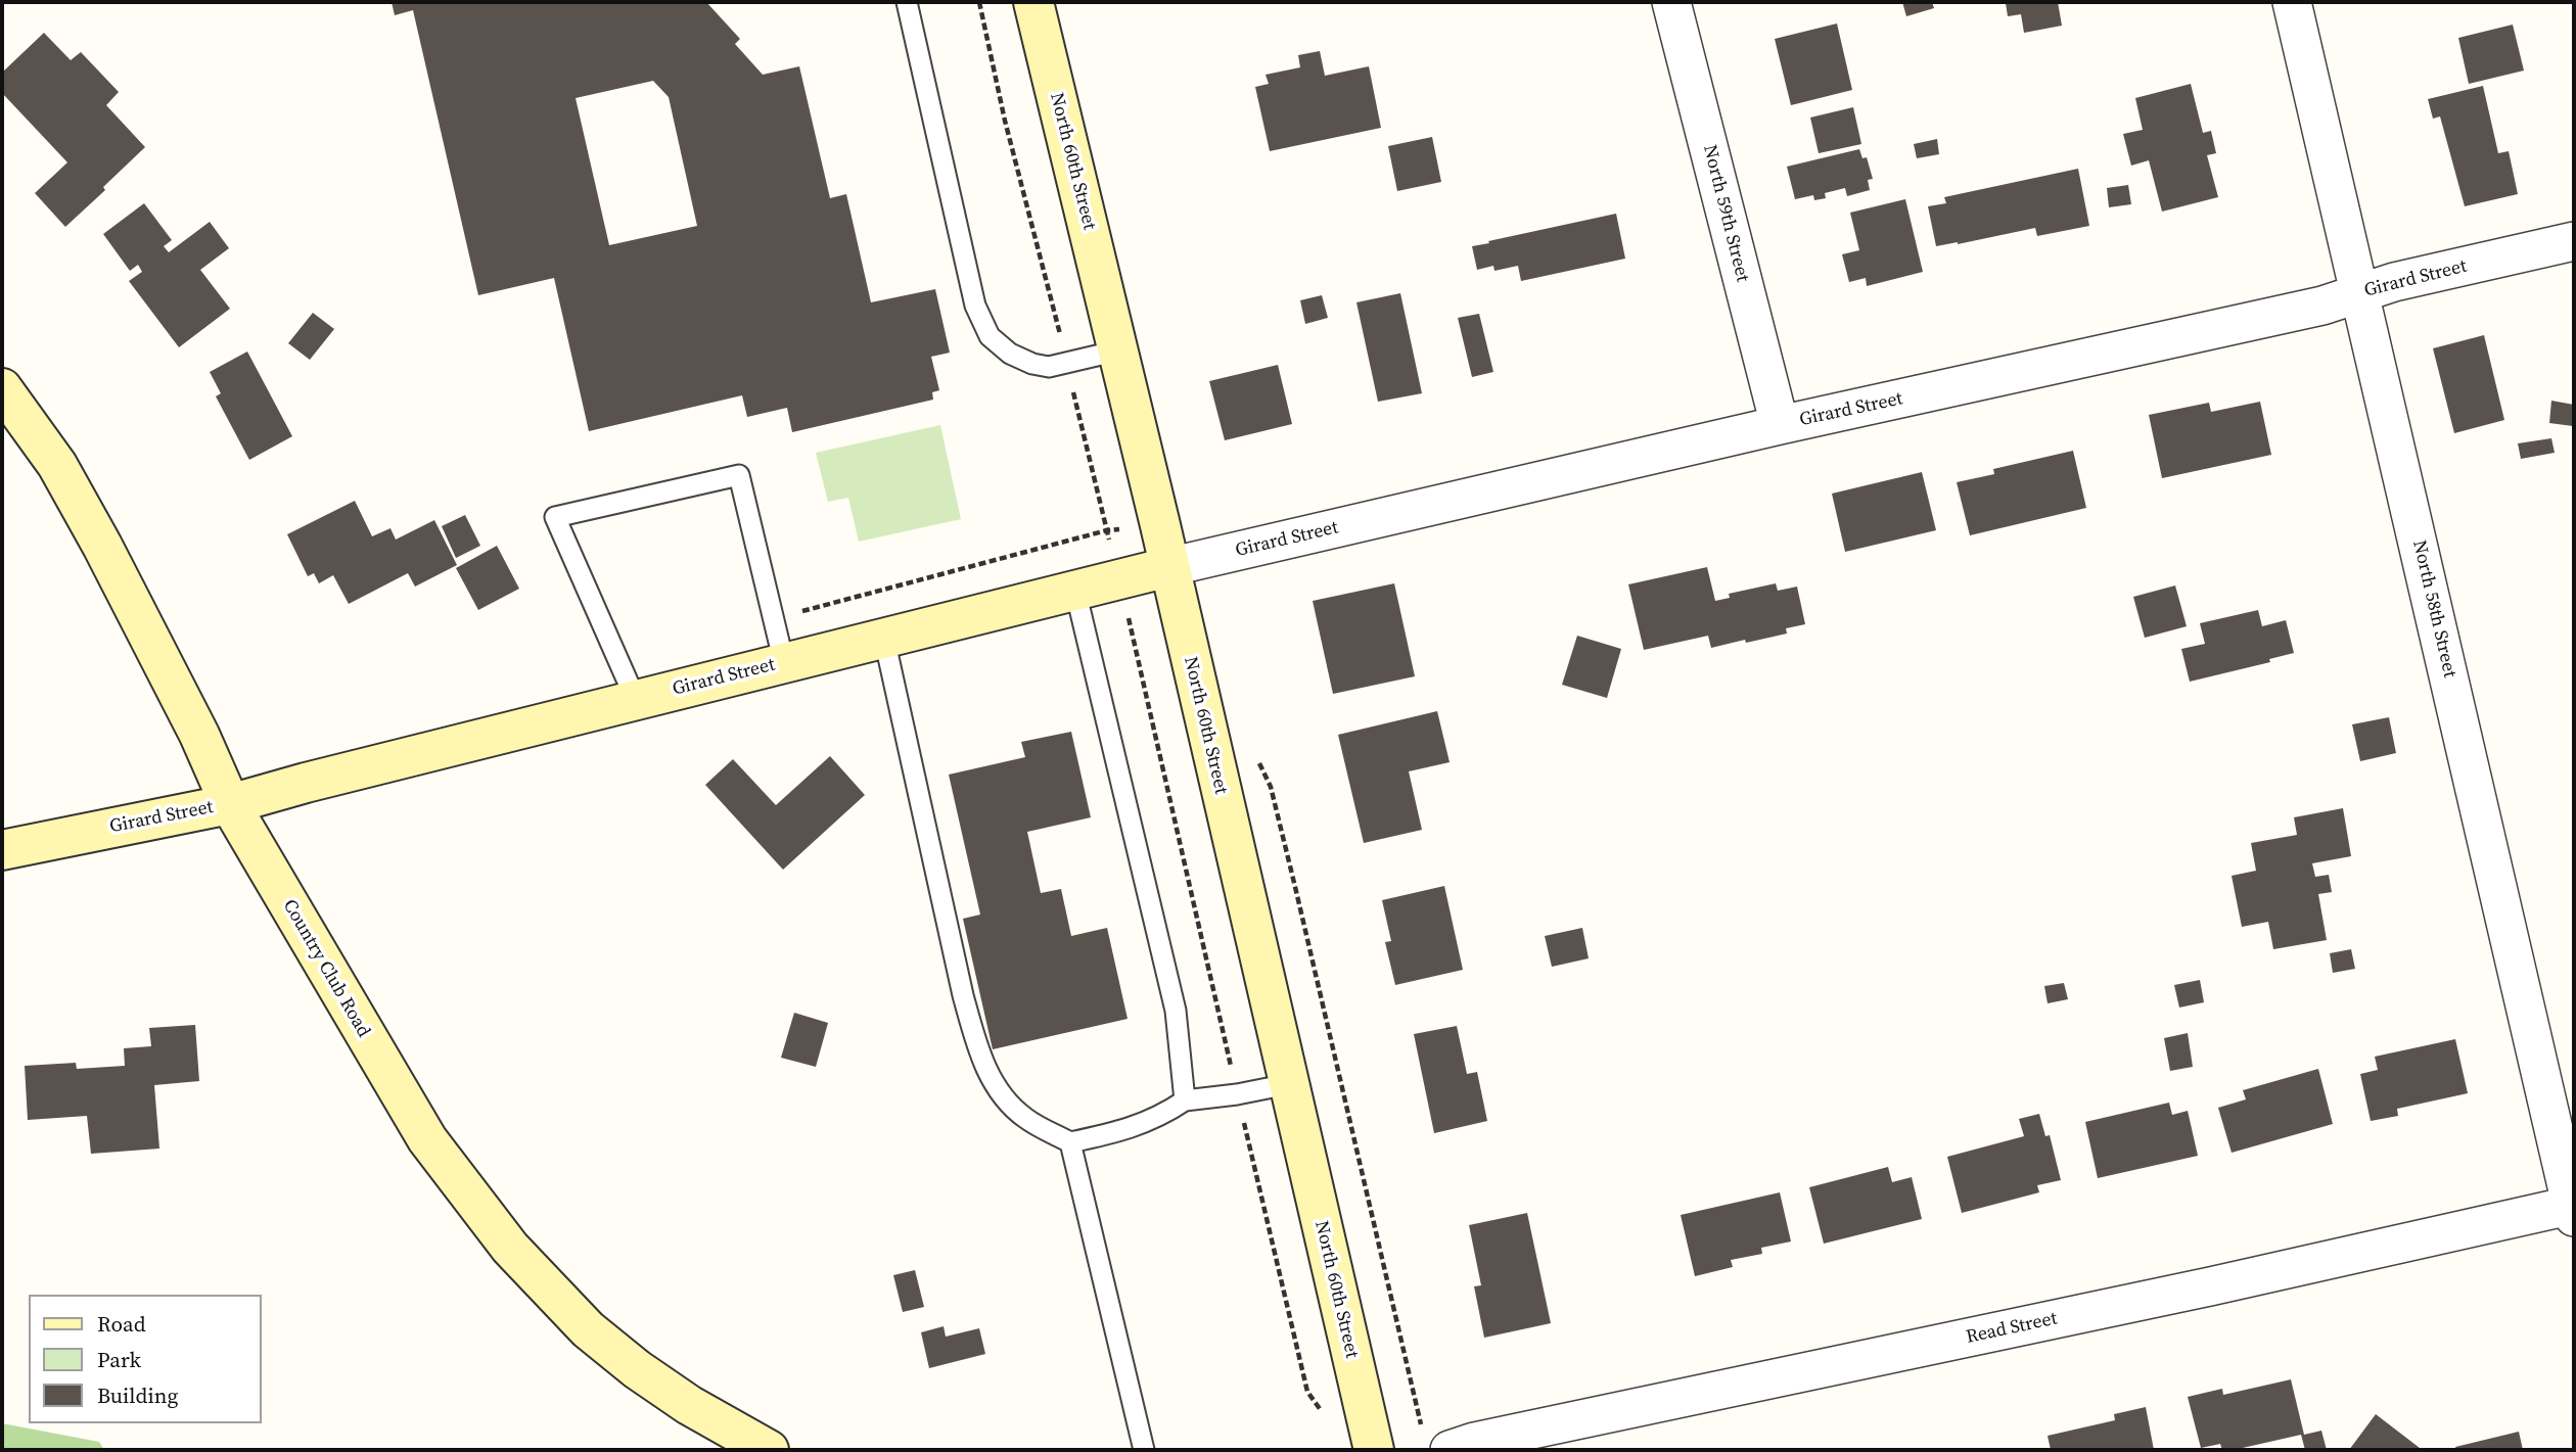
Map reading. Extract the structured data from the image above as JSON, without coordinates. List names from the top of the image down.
{
  "streets": {
    "street": [
      "North 60th Street",
      "North 59th Street",
      "Girard Street",
      "North 58th Street",
      "Country Club Road",
      "Read Street"
    ]
  },
  "crossings": [
    ["North 60th Street", "Girard Street"],
    ["North 59th Street", "Girard Street"],
    ["Girard Street", "North 58th Street"],
    ["Girard Street", "Country Club Road"],
    ["North 58th Street", "Read Street"]
  ],
  "legend": ["Road", "Park", "Building"]
}
